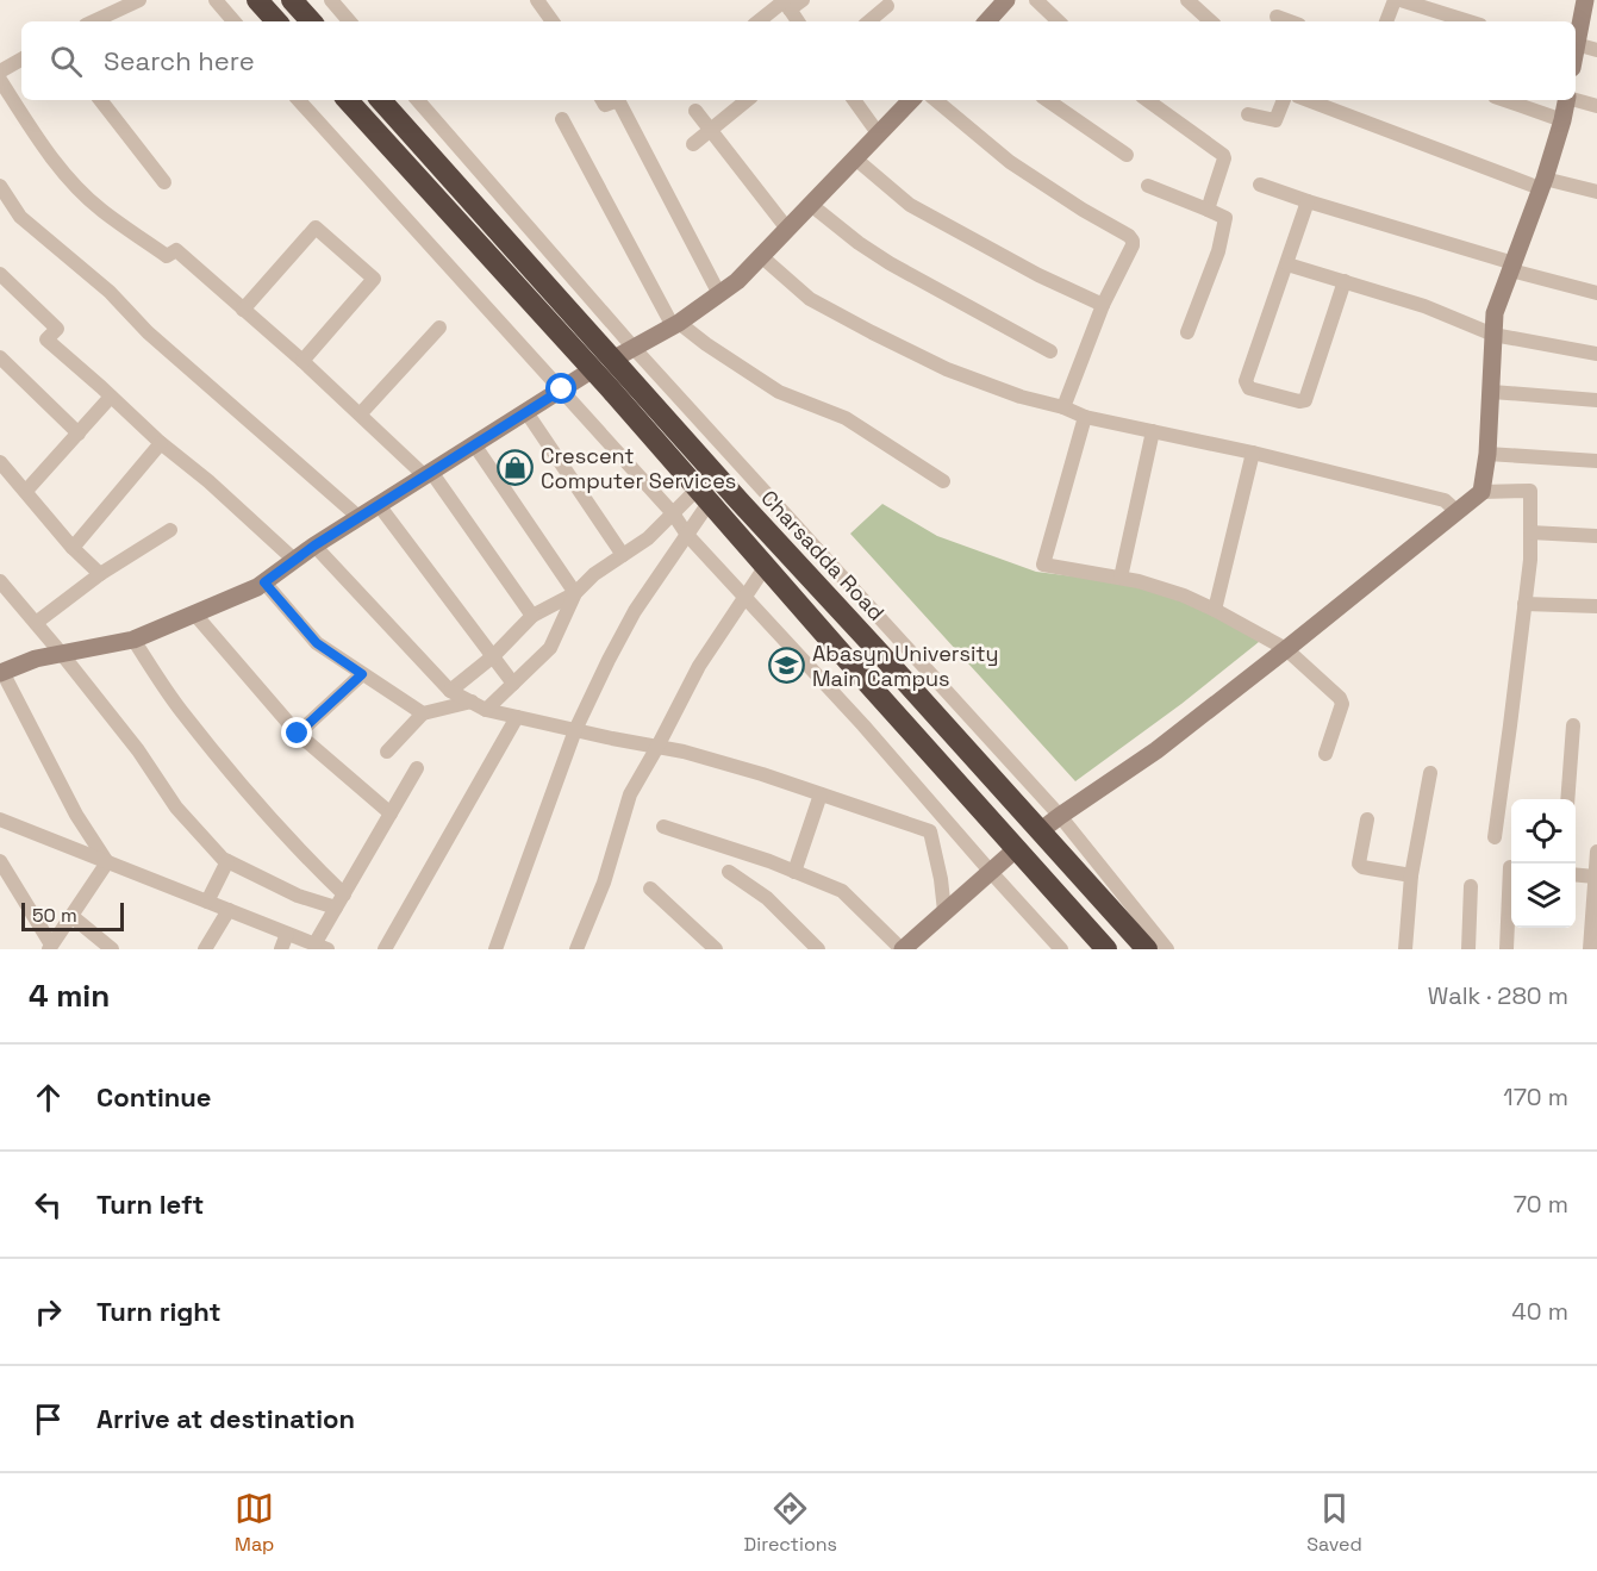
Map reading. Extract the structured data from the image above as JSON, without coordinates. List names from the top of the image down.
{
  "streets": {
    "highway": ["Charsadda Road"]
  },
  "places": {
    "shop": ["Crescent Computer Services"],
    "school or university": ["Abasyn University Main Campus"]
  },
  "scale_bar": "50 m",
  "page": {
    "search": "Search here",
    "scale": "50 m",
    "heading": ["4 min", "Walk · 280 m"],
    "list": [
      ["Continue", "170 m"],
      ["Turn left", "70 m"],
      ["Turn right", "40 m"],
      "Arrive at destination"
    ],
    "nav": ["Map", "Directions", "Saved"]
  }
}
